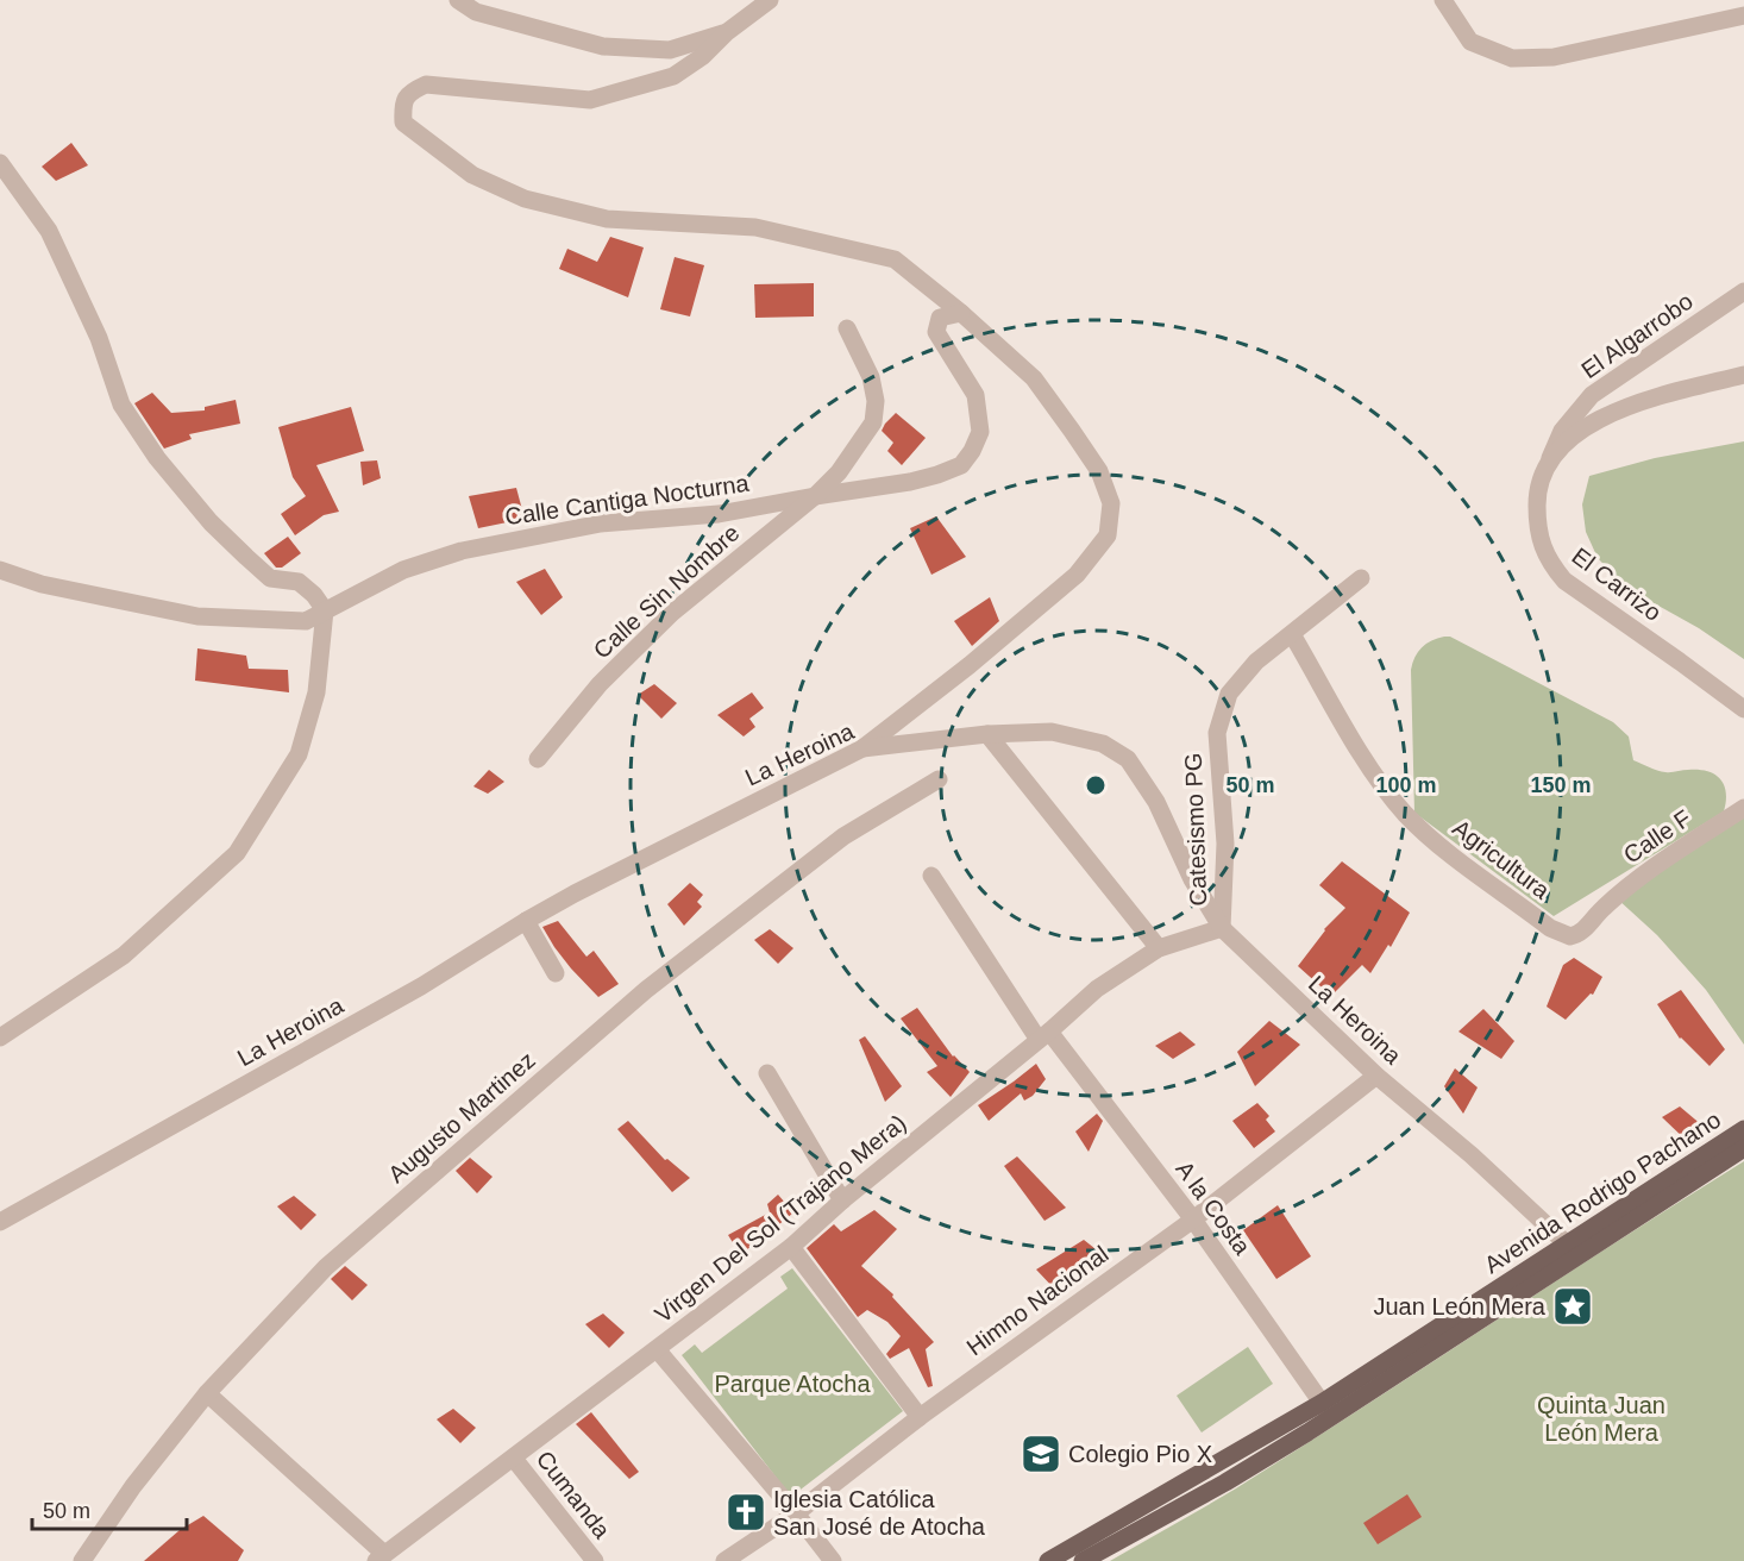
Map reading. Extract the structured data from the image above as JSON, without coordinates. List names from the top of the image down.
{
  "streets": {
    "main road": ["Avenida Rodrigo Pachano"],
    "street": [
      "El Algarrobo",
      "Calle Cantiga Nocturna",
      "El Carrizo",
      "Calle Sin Nombre",
      "La Heroina",
      "Catesismo PG",
      "Calle F",
      "Agricultura",
      "Augusto Martinez",
      "A la Costa",
      "Virgen Del Sol (Trajano Mera)",
      "Himno Nacional",
      "Cumanda"
    ]
  },
  "crossings": [
    ["El Algarrobo", "El Carrizo"],
    ["Calle Cantiga Nocturna", "Calle Sin Nombre"],
    ["La Heroina", "Catesismo PG"],
    ["La Heroina", "Avenida Rodrigo Pachano"],
    ["La Heroina", "Virgen Del Sol (Trajano Mera)"],
    ["La Heroina", "Himno Nacional"],
    ["Catesismo PG", "Agricultura"],
    ["Catesismo PG", "Virgen Del Sol (Trajano Mera)"],
    ["Calle F", "Agricultura"],
    ["Avenida Rodrigo Pachano", "A la Costa"],
    ["A la Costa", "Virgen Del Sol (Trajano Mera)"],
    ["A la Costa", "Himno Nacional"],
    ["Virgen Del Sol (Trajano Mera)", "Cumanda"]
  ],
  "parks": ["Parque Atocha", "Quinta Juan León Mera"],
  "places": {
    "place": ["Juan León Mera"],
    "school or university": ["Colegio Pio X"],
    "church": ["Iglesia Católica San José de Atocha"]
  },
  "scale_bar": "50 m",
  "rings": ["50 m", "100 m", "150 m"]
}
